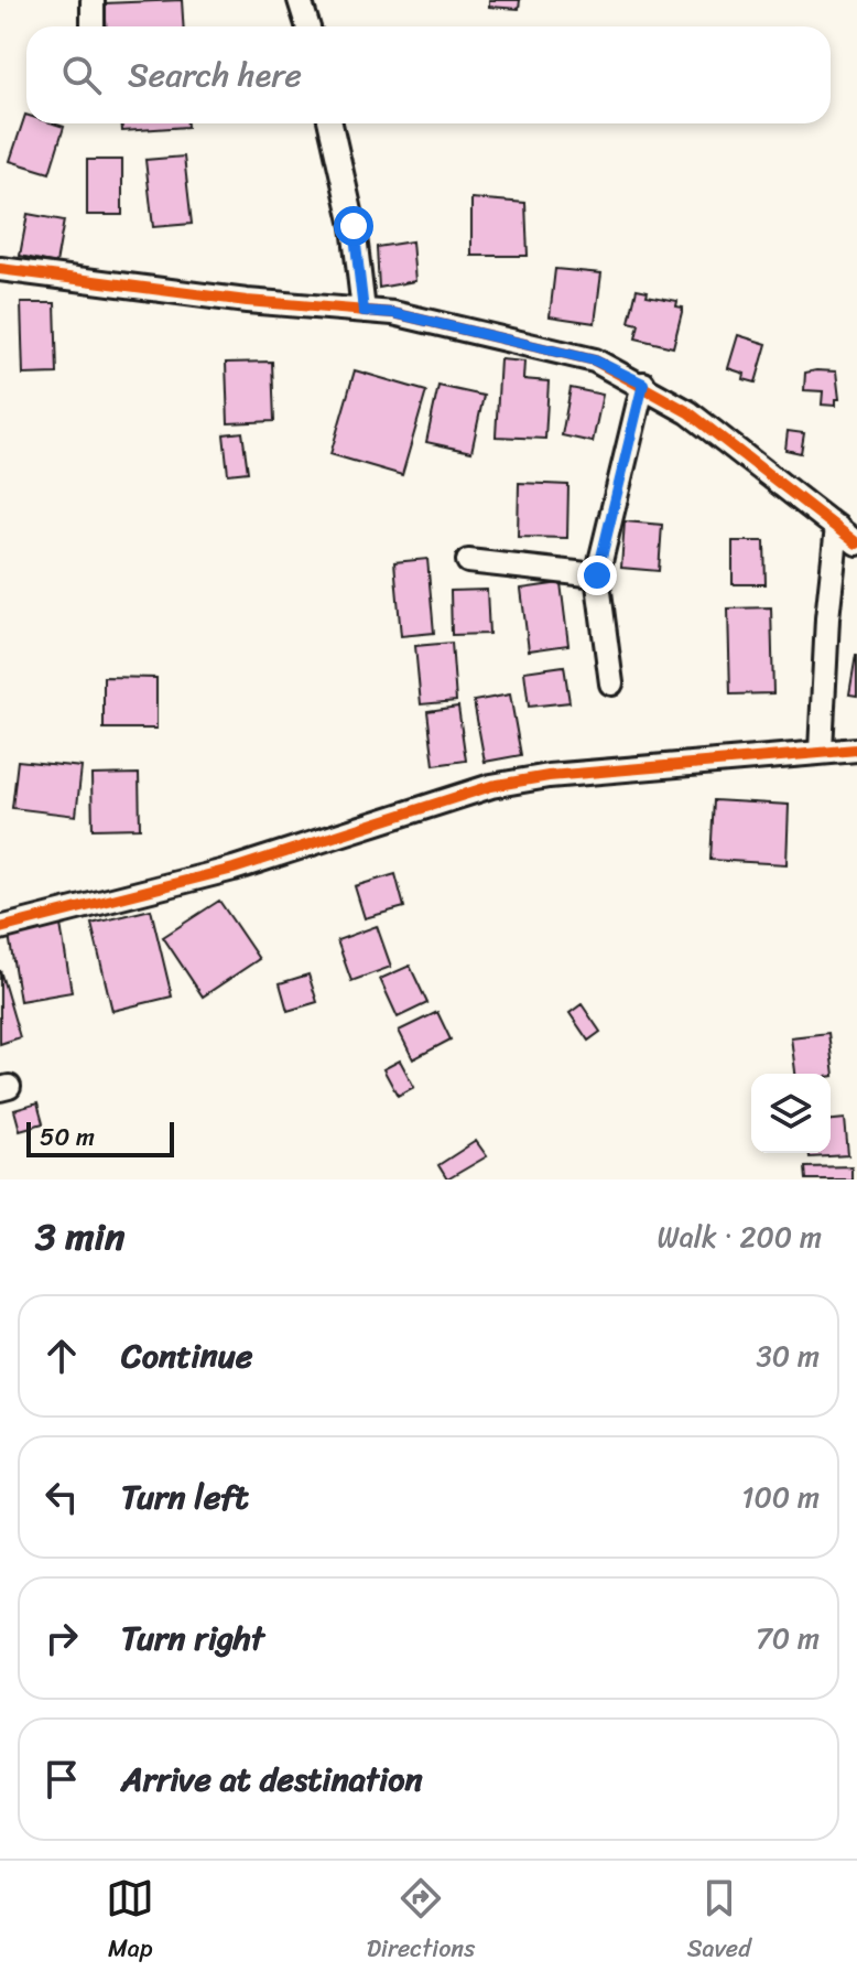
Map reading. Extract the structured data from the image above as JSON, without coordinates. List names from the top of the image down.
{
  "scale_bar": "50 m",
  "page": {
    "search": "Search here",
    "scale": "50 m",
    "heading": ["3 min", "Walk · 200 m"],
    "list": [
      ["Continue", "30 m"],
      ["Turn left", "100 m"],
      ["Turn right", "70 m"],
      "Arrive at destination"
    ],
    "nav": ["Map", "Directions", "Saved"]
  }
}
